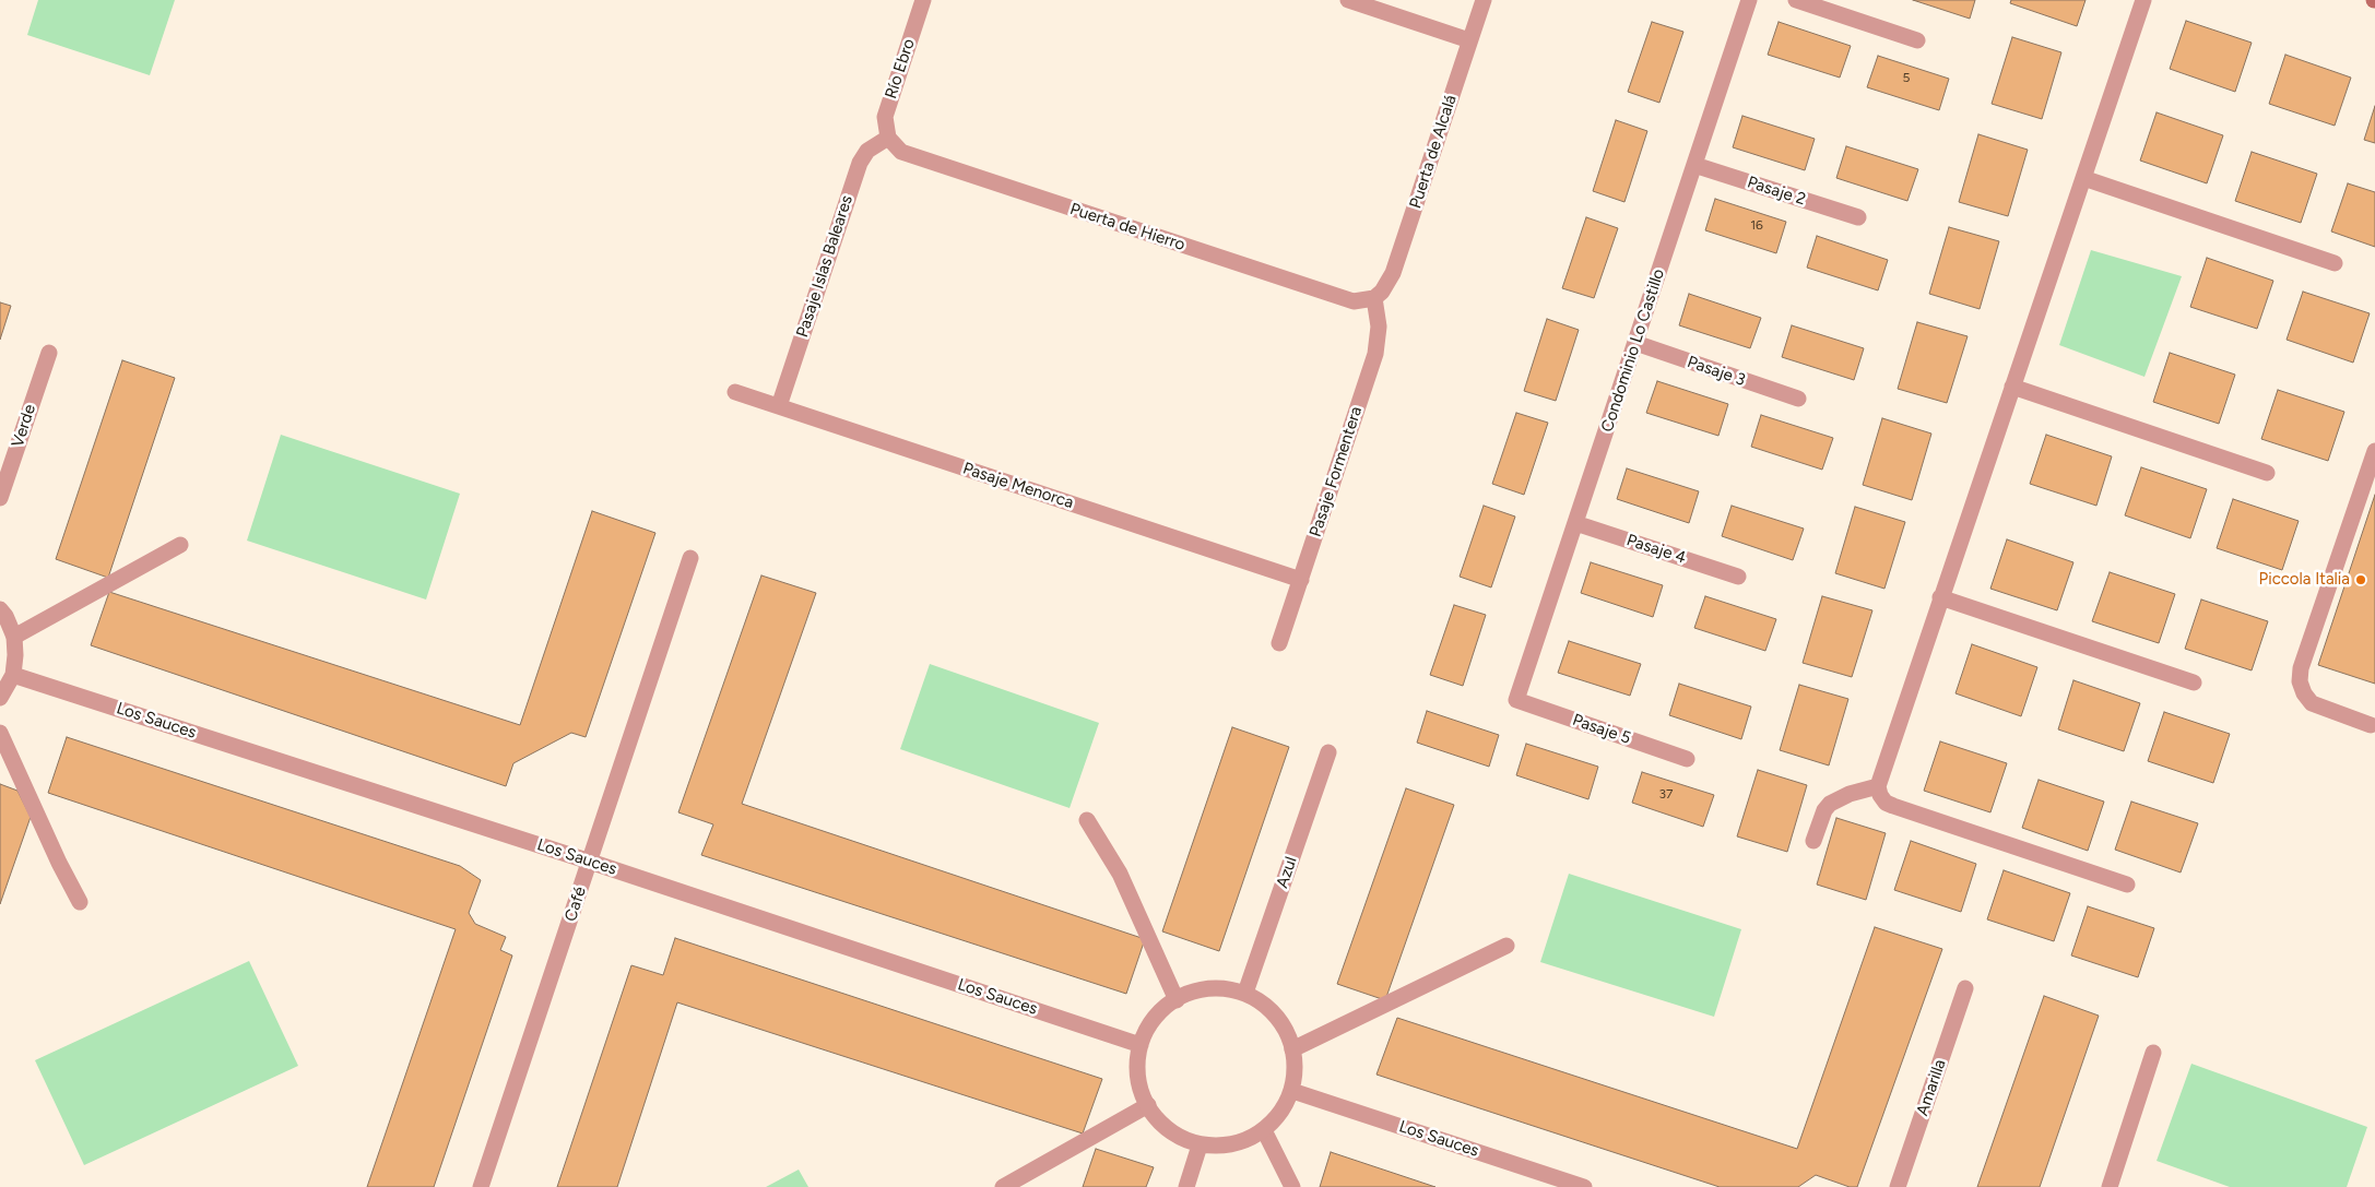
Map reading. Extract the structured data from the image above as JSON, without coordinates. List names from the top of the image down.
{
  "streets": {
    "street": [
      "Río Ebro",
      "Puerta de Alcalá",
      "Pasaje 2",
      "Puerta de Hierro",
      "Pasaje Islas Baleares",
      "Condominio Lo Castillo",
      "Pasaje 3",
      "Verde",
      "Pasaje Formentera",
      "Pasaje Menorca",
      "Pasaje 4",
      "Los Sauces",
      "Pasaje 5",
      "Azul",
      "Café",
      "Amarilla"
    ]
  },
  "crossings": [
    ["Río Ebro", "Puerta de Hierro"],
    ["Río Ebro", "Pasaje Islas Baleares"],
    ["Puerta de Alcalá", "Puerta de Hierro"],
    ["Puerta de Alcalá", "Pasaje Formentera"],
    ["Pasaje 2", "Condominio Lo Castillo"],
    ["Puerta de Hierro", "Pasaje Islas Baleares"],
    ["Puerta de Hierro", "Pasaje Formentera"],
    ["Pasaje Islas Baleares", "Pasaje Menorca"],
    ["Condominio Lo Castillo", "Pasaje 3"],
    ["Condominio Lo Castillo", "Pasaje 4"],
    ["Condominio Lo Castillo", "Pasaje 5"],
    ["Pasaje Formentera", "Pasaje Menorca"],
    ["Los Sauces", "Azul"],
    ["Los Sauces", "Café"]
  ],
  "places": ["Piccola Italia"],
  "house_numbers": ["5", "16", "37"]
}
